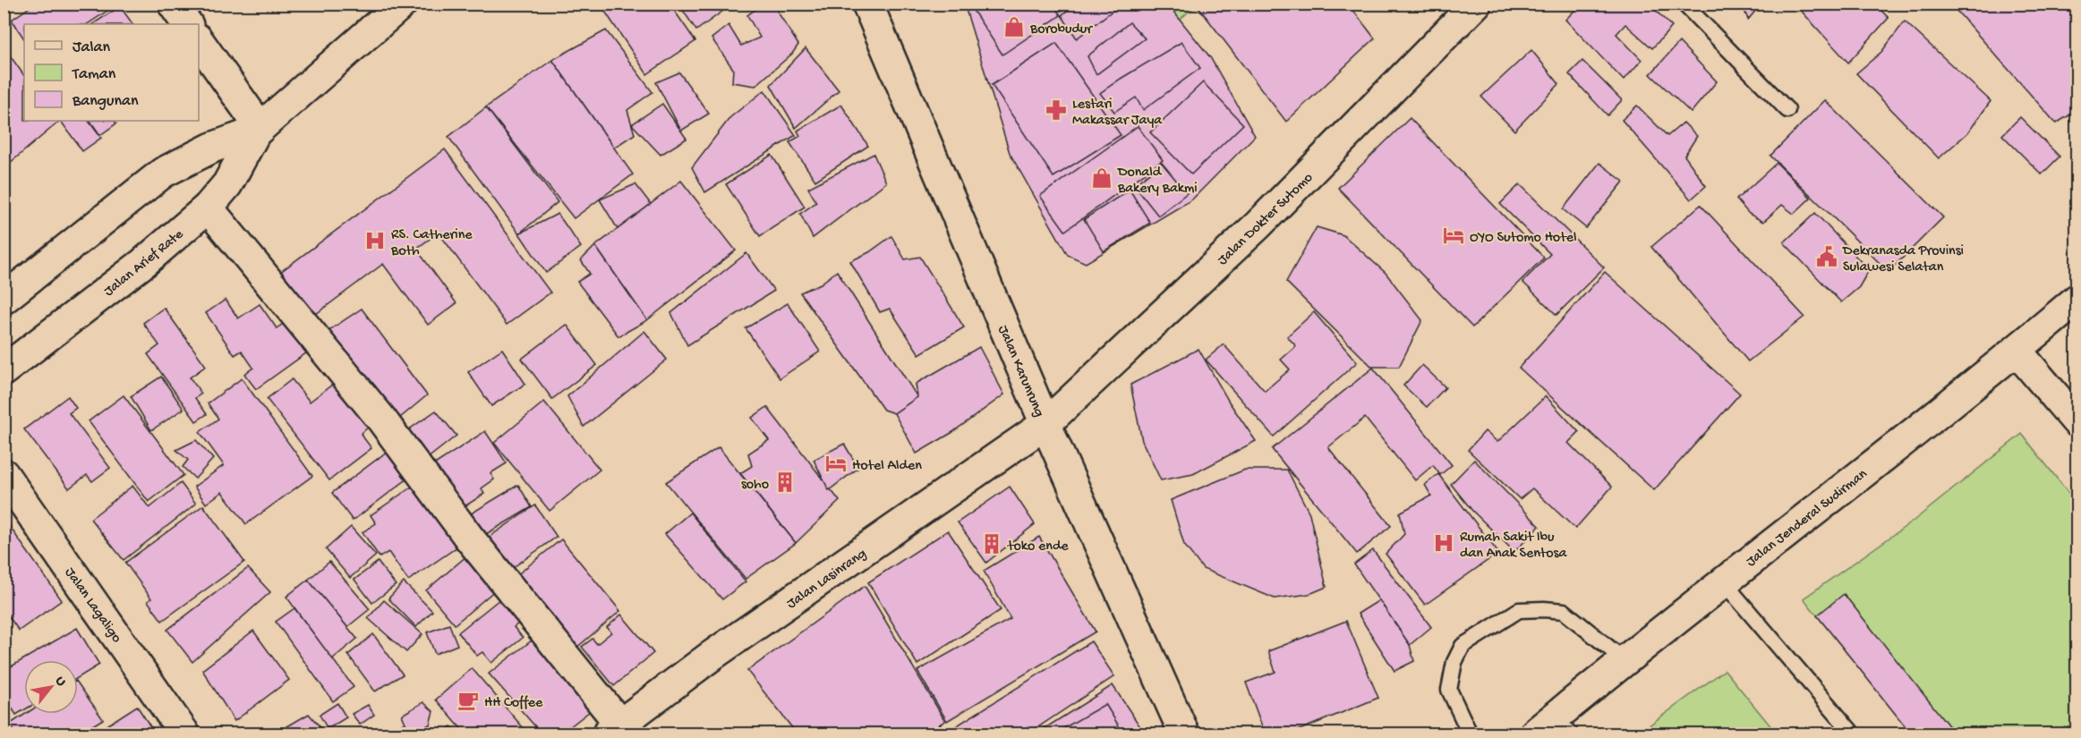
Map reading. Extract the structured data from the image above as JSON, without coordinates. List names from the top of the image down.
{
  "streets": {
    "street": [
      "Jalan Dokter Sutomo",
      "Jalan Arief Rate",
      "Jalan Karunrung",
      "Jalan Jenderal Sudirman",
      "Jalan Lasinrang",
      "Jalan Lagaligo"
    ]
  },
  "crossings": [
    ["Jalan Dokter Sutomo", "Jalan Karunrung"],
    ["Jalan Dokter Sutomo", "Jalan Lasinrang"],
    ["Jalan Karunrung", "Jalan Lasinrang"]
  ],
  "places": {
    "shop": ["Borobudur", "Donald Bakery Bakmi"],
    "pharmacy": ["Lestari Makassar Jaya"],
    "hotel": ["OYO Sutomo Hotel", "Hotel Alden"],
    "hospital": ["RS. Catherine Both", "Rumah Sakit Ibu dan Anak Sentosa"],
    "public building": ["Dekranasda Provinsi Sulawesi Selatan"],
    "building": ["soho", "toko ende"],
    "cafe": ["HH Coffee"]
  },
  "legend": ["Jalan", "Taman", "Bangunan"],
  "north": "top right"
}
